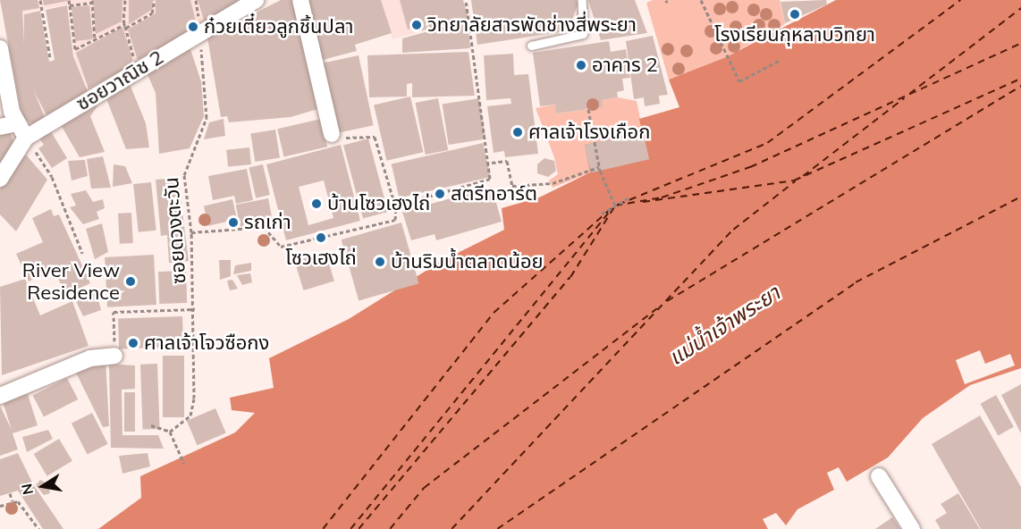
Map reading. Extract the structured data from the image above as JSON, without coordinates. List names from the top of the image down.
{
  "streets": {
    "street": ["ซอยวาณิช 2"],
    "path": ["ซอยดวงตะวัน"]
  },
  "crossings": [
    ["ซอยวาณิช 2", "ซอยดวงตะวัน"]
  ],
  "water": ["แม่น้ำเจ้าพระยา"],
  "places": [
    "โรงเรียนกุหลาบวิทยา",
    "วิทยาลัยสารพัดช่างสี่พระยา",
    "ก๋วยเตี๋ยวลูกชิ้นปลา",
    "อาคาร 2",
    "ศาลเจ้าโรงเกือก",
    "สตรีทอาร์ต",
    "บ้านโซวเฮงไถ่",
    "รถเก่า",
    "โซวเฮงไถ่",
    "บ้านริมน้ำตลาดน้อย",
    "River View Residence",
    "ศาลเจ้าโจวซือกง"
  ],
  "north": "left"
}
